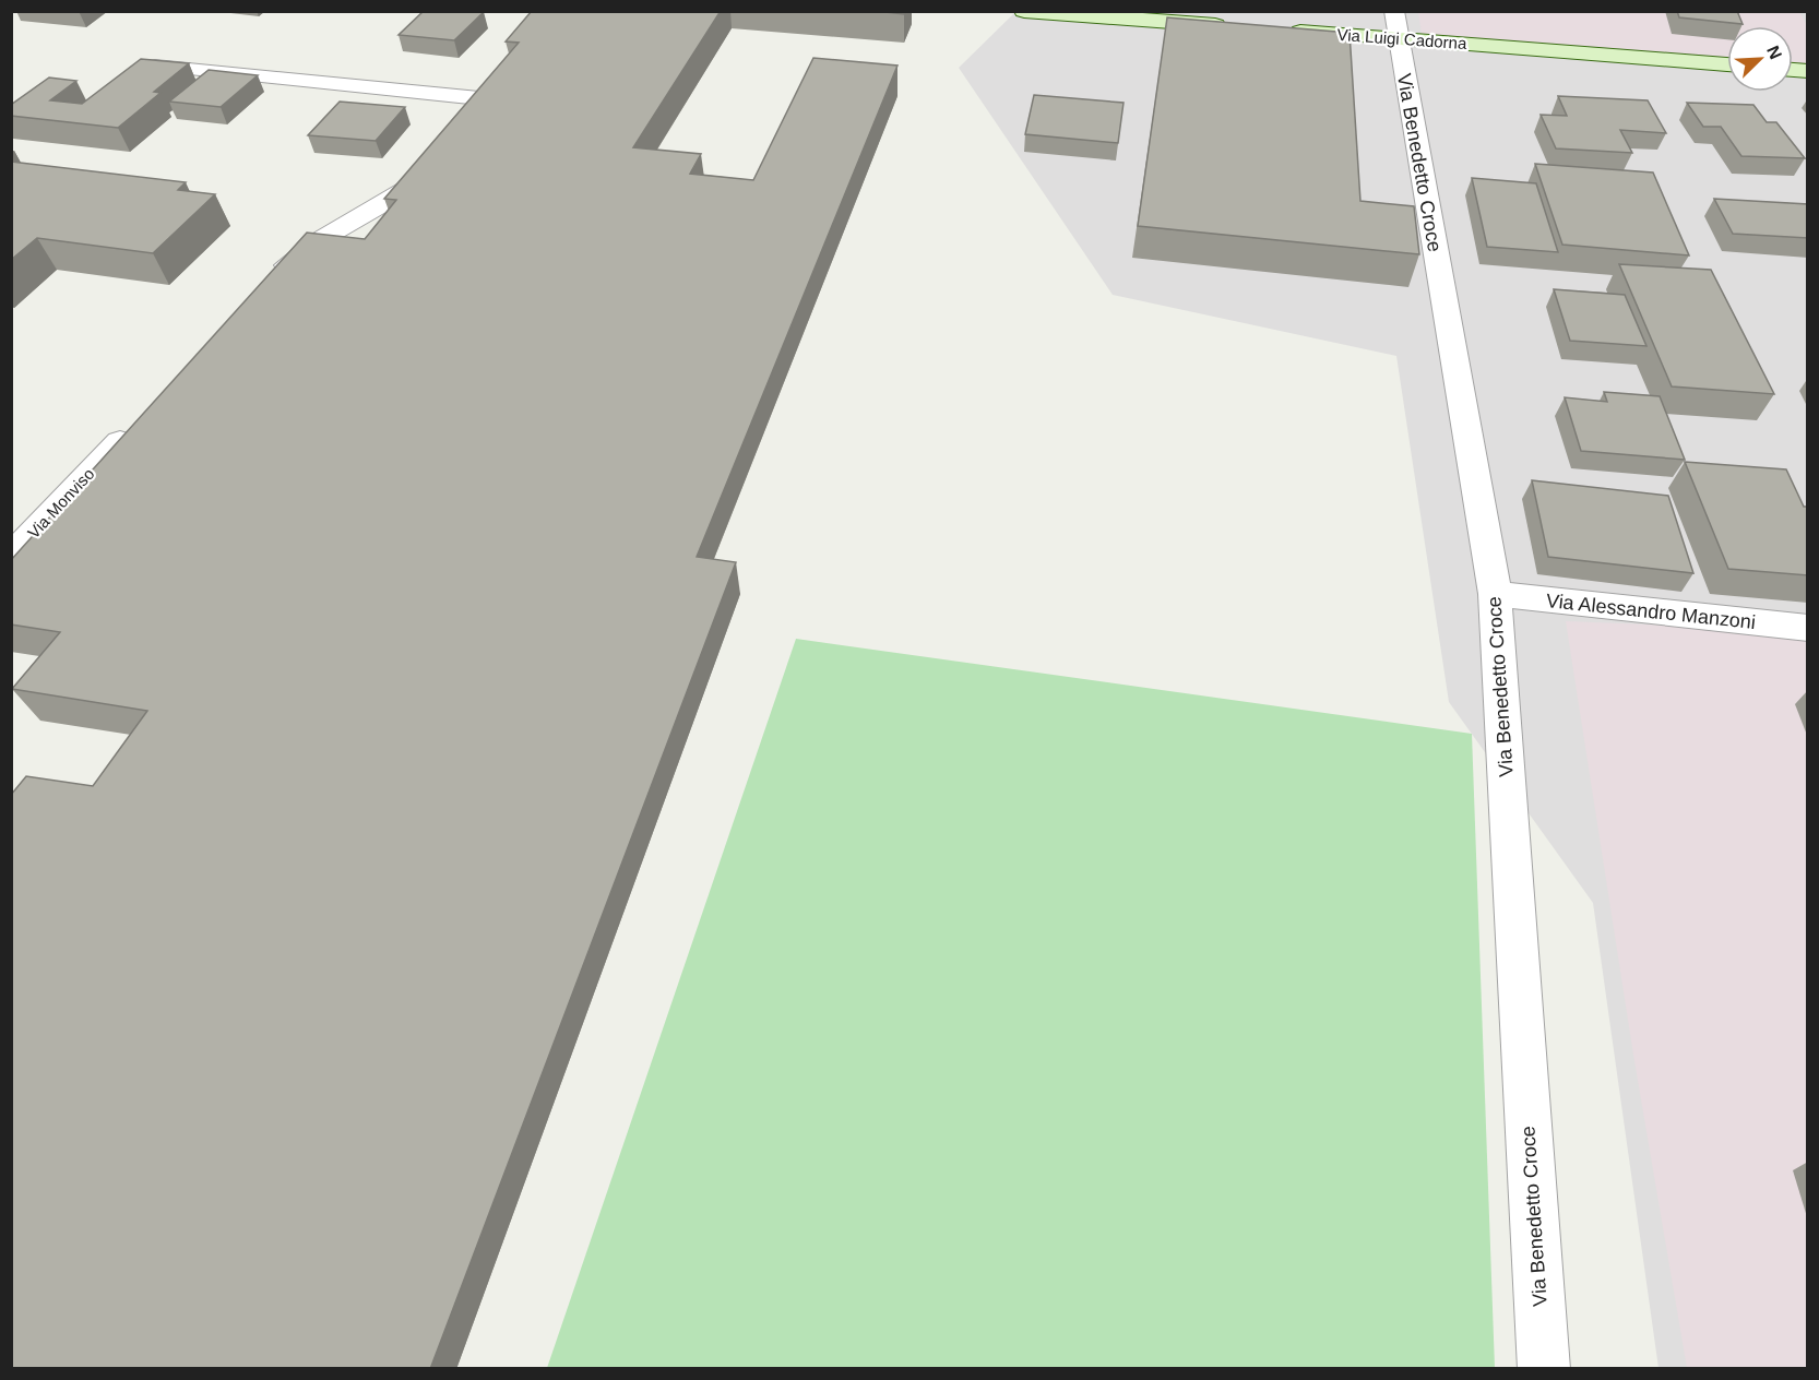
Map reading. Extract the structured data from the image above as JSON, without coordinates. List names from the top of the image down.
{
  "streets": {
    "street": [
      "Via Luigi Cadorna",
      "Via Benedetto Croce",
      "Via Monviso",
      "Via Alessandro Manzoni"
    ]
  },
  "crossings": [
    ["Via Luigi Cadorna", "Via Benedetto Croce"],
    ["Via Benedetto Croce", "Via Alessandro Manzoni"]
  ],
  "north": "top right"
}
